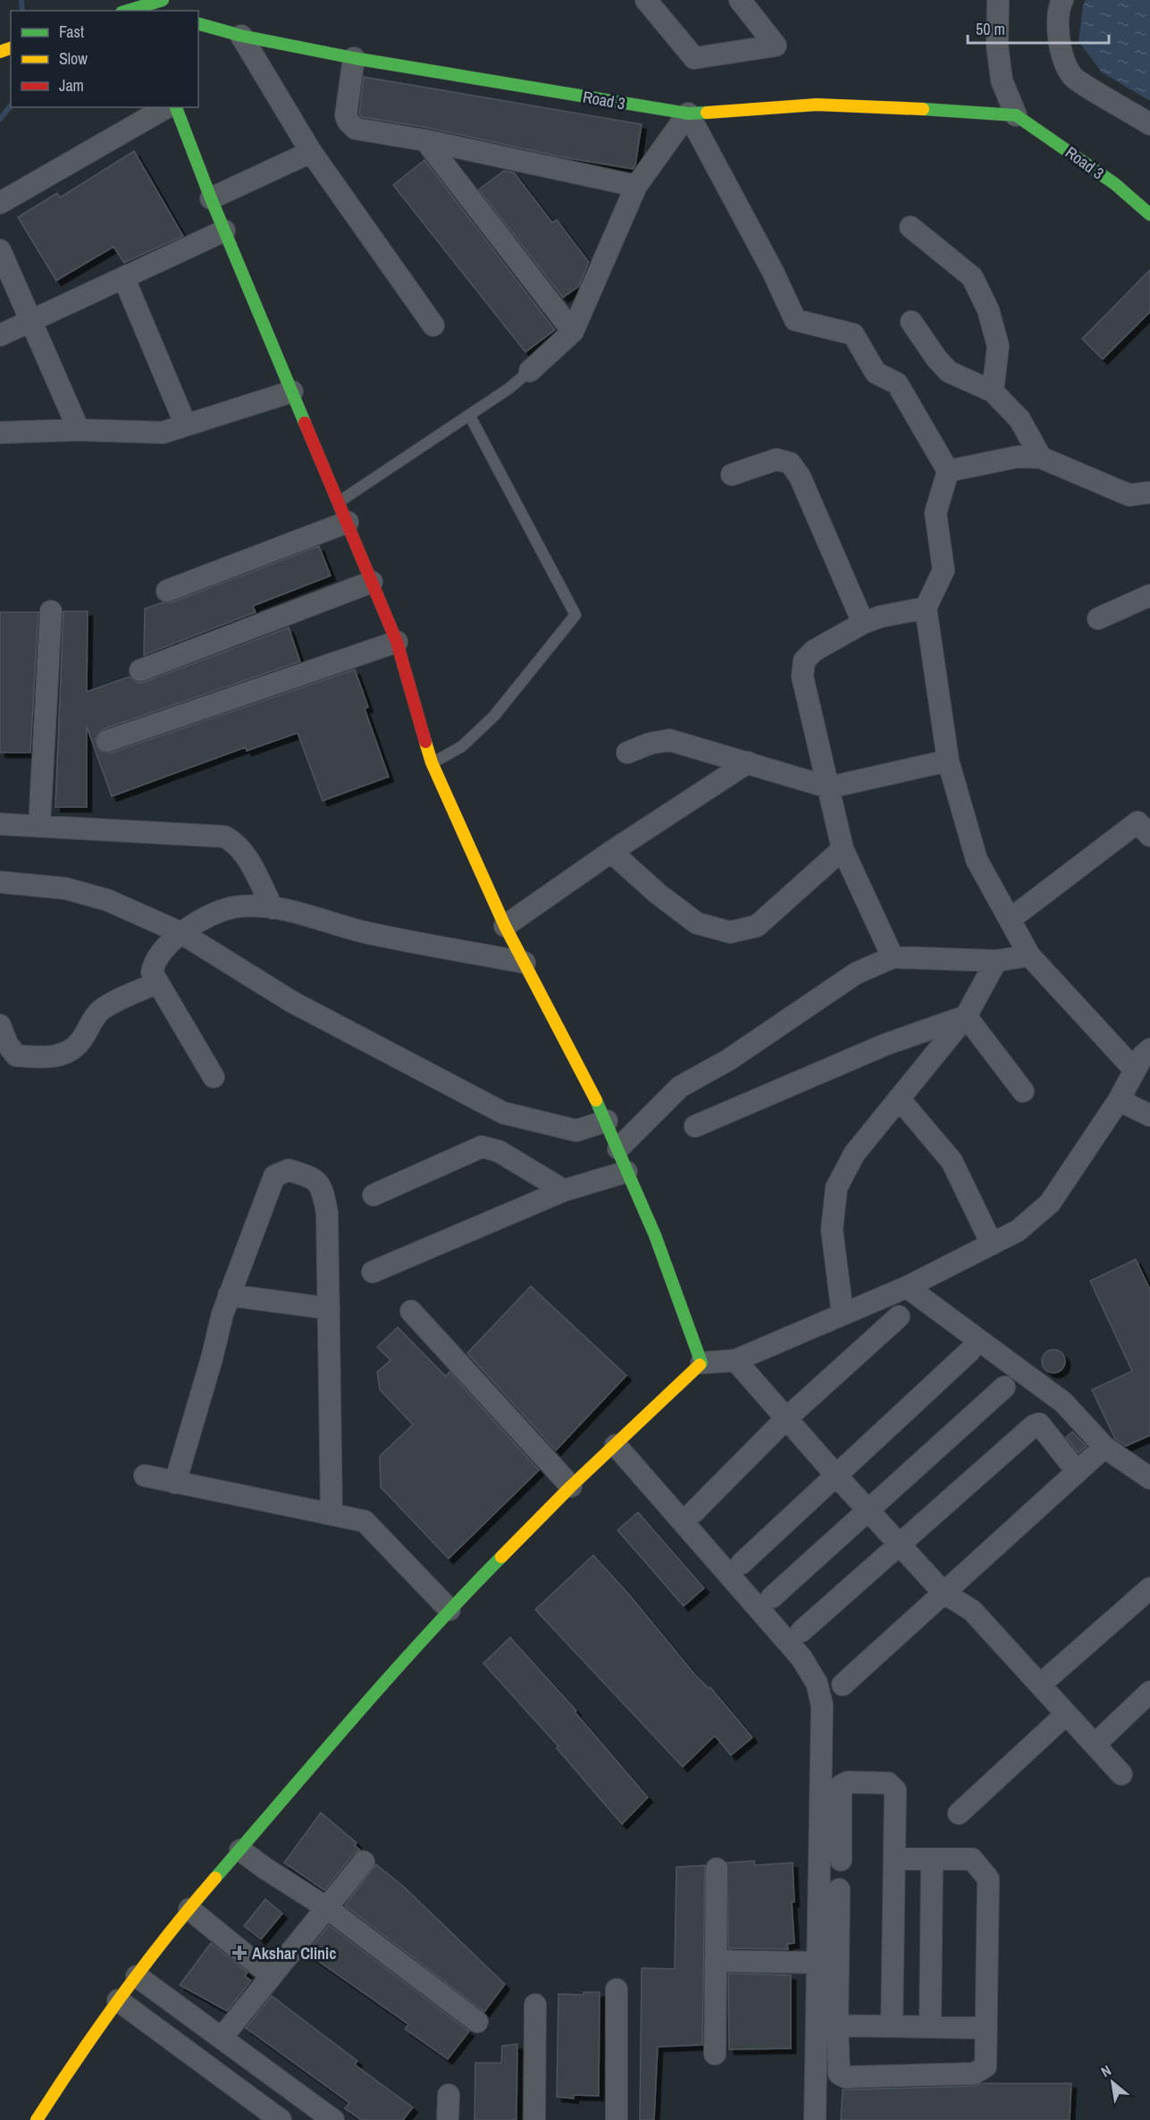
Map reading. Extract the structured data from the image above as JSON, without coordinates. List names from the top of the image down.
{
  "streets": {
    "street": ["Road 3"]
  },
  "places": {
    "health": ["Akshar Clinic"]
  },
  "legend": ["Fast", "Slow", "Jam"],
  "scale_bar": "50 m",
  "north": "top left"
}
